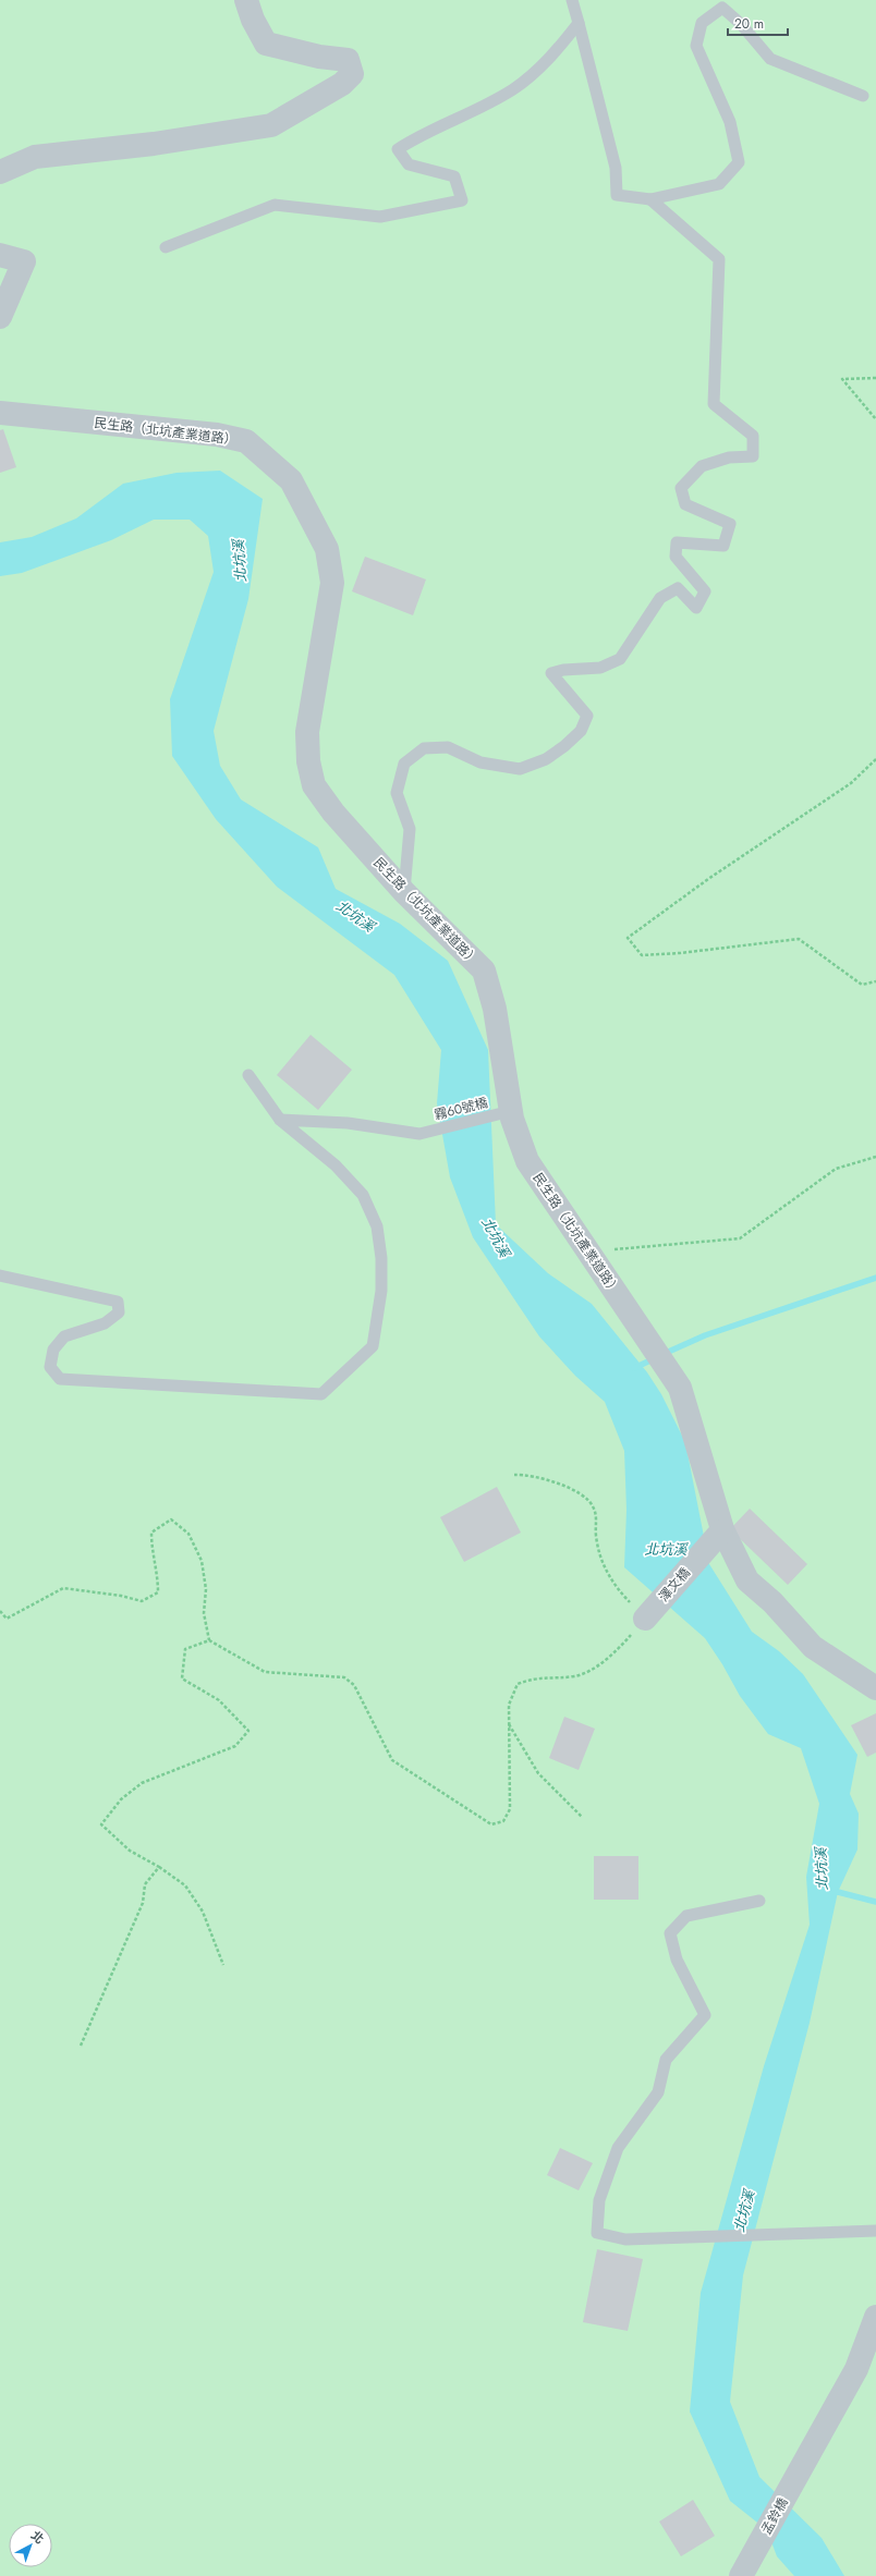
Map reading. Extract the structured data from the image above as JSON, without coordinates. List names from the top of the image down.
{
  "streets": {
    "street": ["民生路（北坑產業道路）", "澤文橋", "孟鈴橋"],
    "lane": ["霧60號橋"]
  },
  "crossings": [
    ["民生路（北坑產業道路）", "霧60號橋"]
  ],
  "water": ["北坑溪"],
  "scale_bar": "20 m",
  "north": "top right"
}
